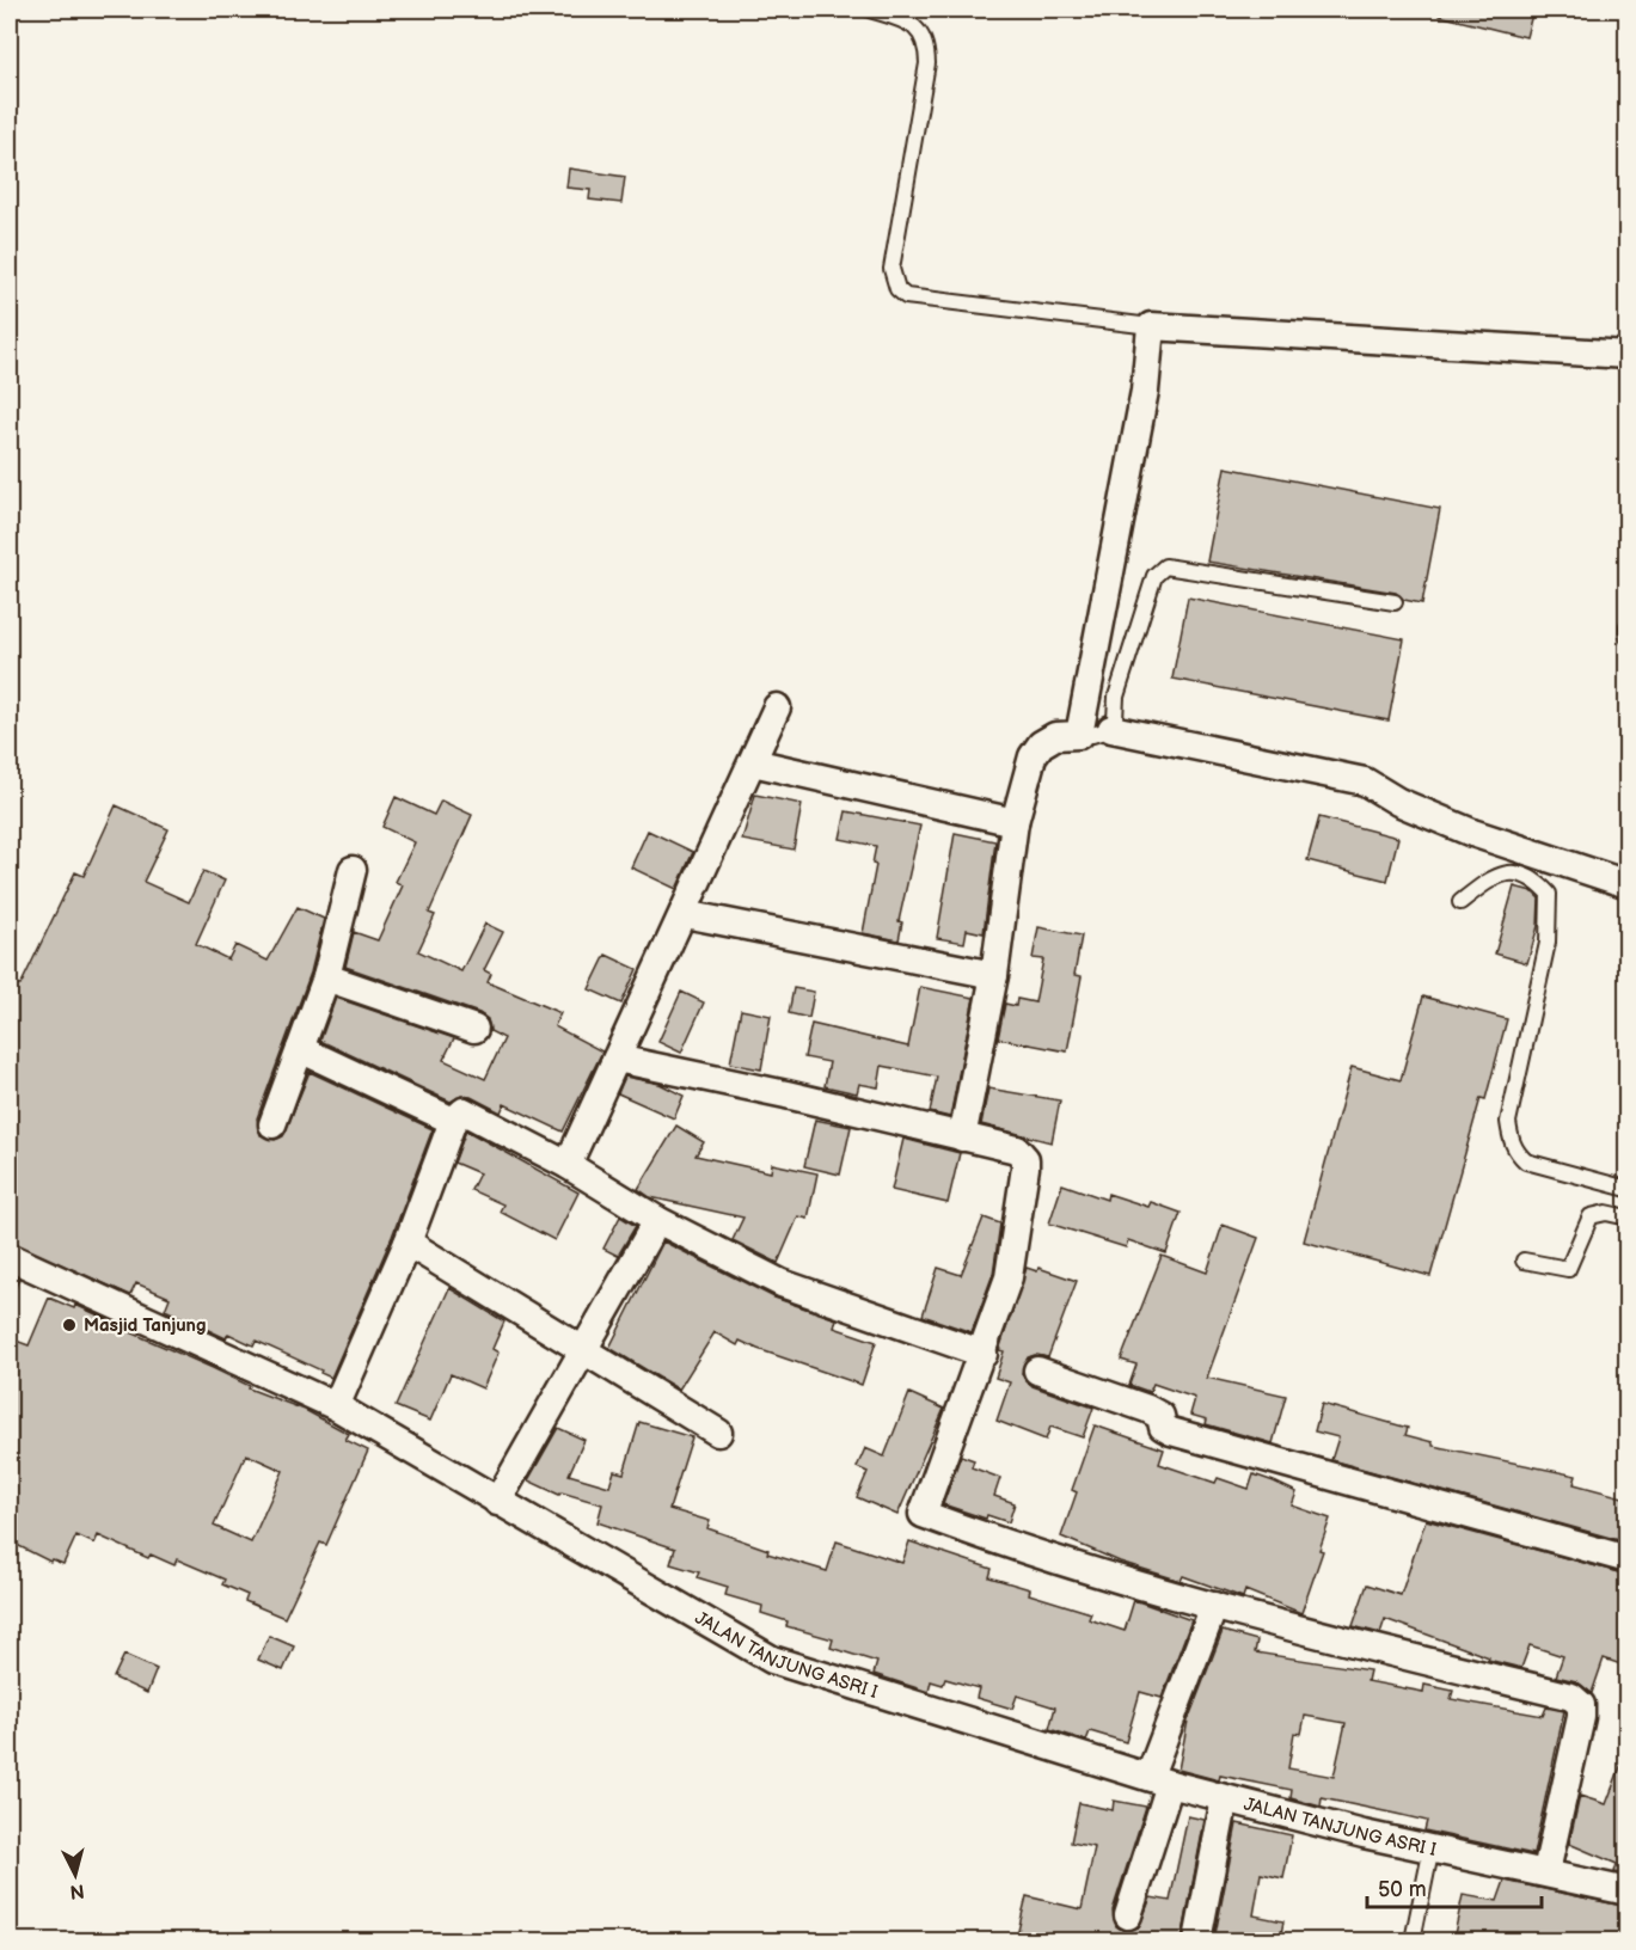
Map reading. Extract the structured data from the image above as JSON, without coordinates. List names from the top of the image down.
{
  "streets": {
    "street": ["JALAN TANJUNG ASRI I"]
  },
  "places": ["Masjid Tanjung"],
  "scale_bar": "50 m",
  "north": "bottom"
}
